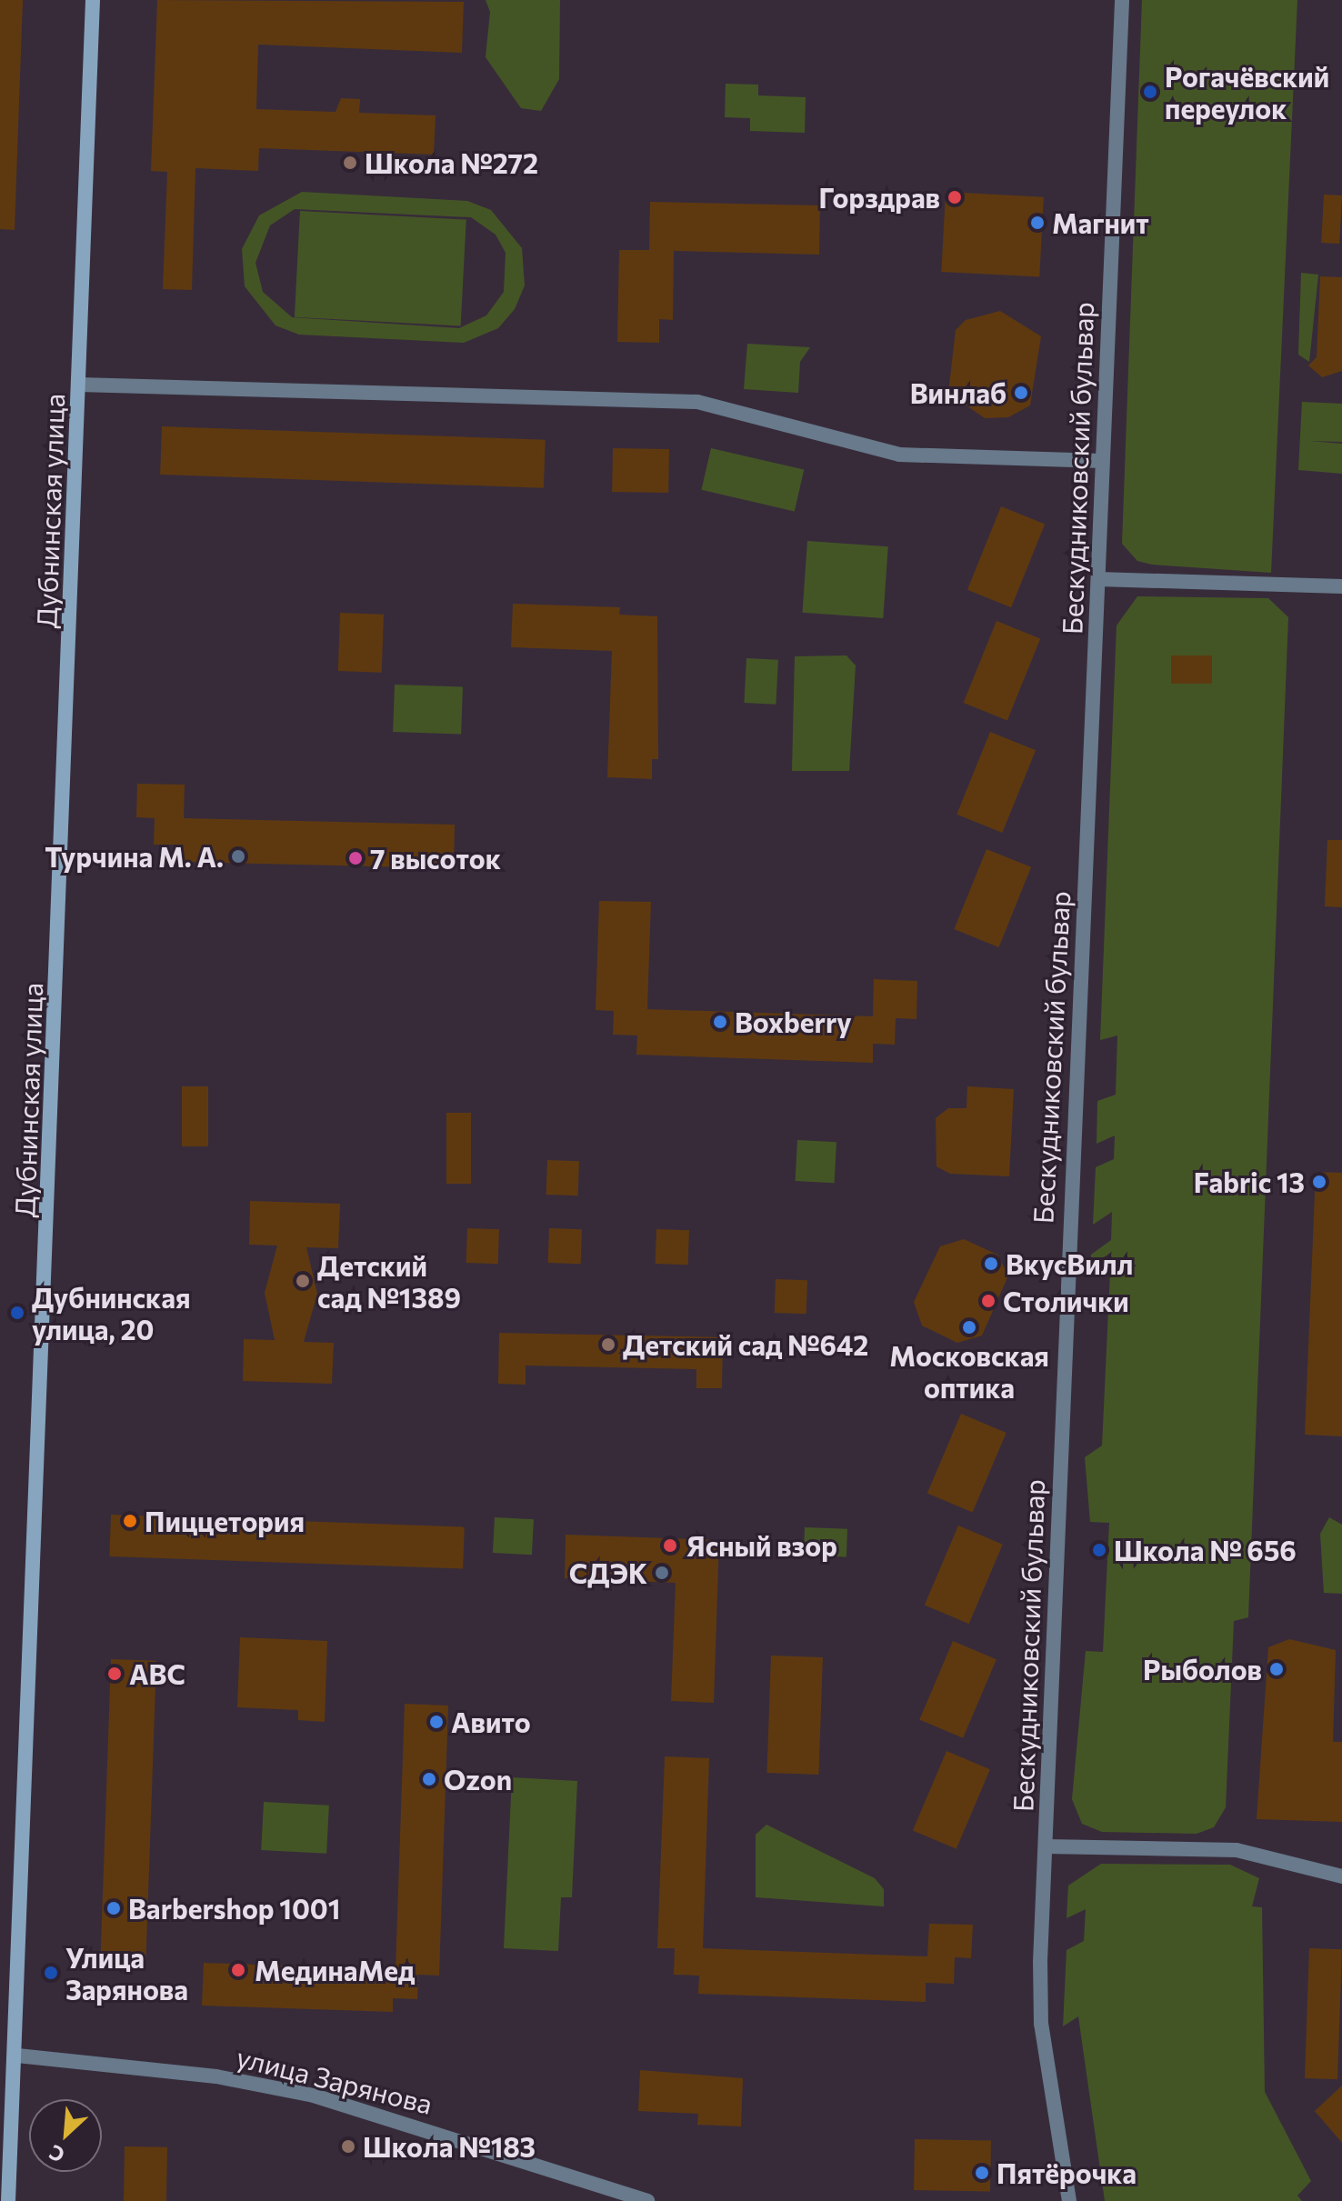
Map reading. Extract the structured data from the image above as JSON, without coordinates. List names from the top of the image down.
{
  "streets": {
    "main road": ["Дубнинская улица"],
    "street": ["Бескудниковский бульвар", "улица Зарянова"]
  },
  "crossings": [
    ["Дубнинская улица", "улица Зарянова"]
  ],
  "places": [
    "Рогачёвский переулок",
    "Школа №272",
    "Горздрав",
    "Магнит",
    "Винлаб",
    "Турчина М. А.",
    "7 высоток",
    "Boxberry",
    "Fabric 13",
    "ВкусВилл",
    "Детский сад №1389",
    "Столички",
    "Дубнинская улица, 20",
    "Московская оптика",
    "Детский сад №642",
    "Пиццетория",
    "Ясный взор",
    "Школа № 656",
    "СДЭК",
    "Рыболов",
    "ABC",
    "Авито",
    "Ozon",
    "Barbershop 1001",
    "МединаМед",
    "Улица Зарянова",
    "Школа №183",
    "Пятёрочка"
  ],
  "north": "bottom left"
}
